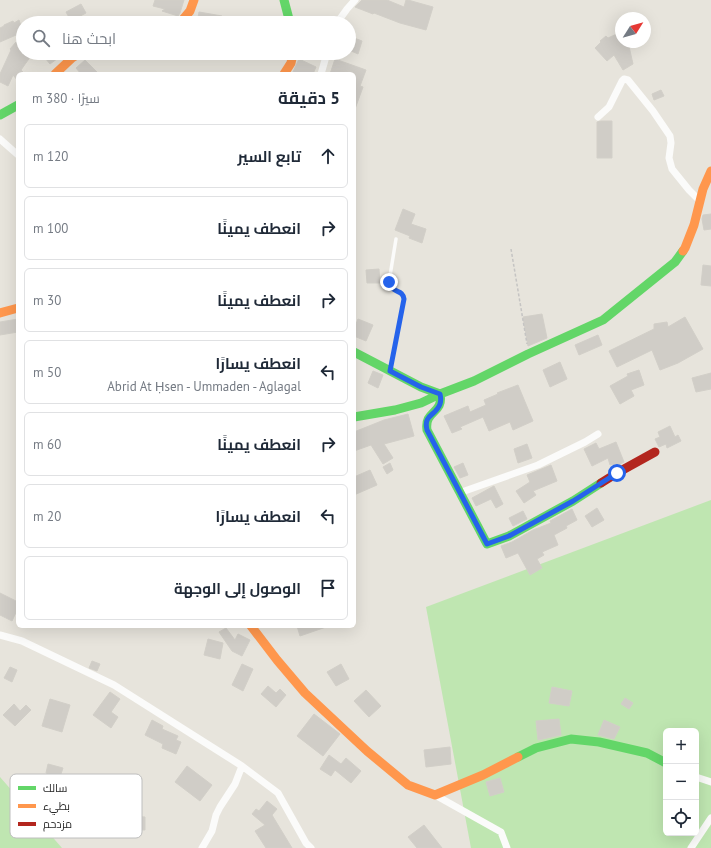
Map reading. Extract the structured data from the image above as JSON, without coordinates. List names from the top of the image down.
{
  "legend": ["سالك", "بطيء", "مزدحم"],
  "north": "top right",
  "page": {
    "search": "ابحث هنا",
    "heading": ["5 دقيقة", "سيرًا · 380 m"],
    "list": [
      ["تابع السير", "120 m"],
      ["انعطف يمينًا", "100 m"],
      ["انعطف يمينًا", "30 m"],
      ["انعطف يسارًا", "Abrid At Ḥsen - Ummaden - Aglagal", "50 m"],
      ["انعطف يمينًا", "60 m"],
      ["انعطف يسارًا", "20 m"],
      "الوصول إلى الوجهة"
    ],
    "map_buttons": ["+", "−"]
  }
}
